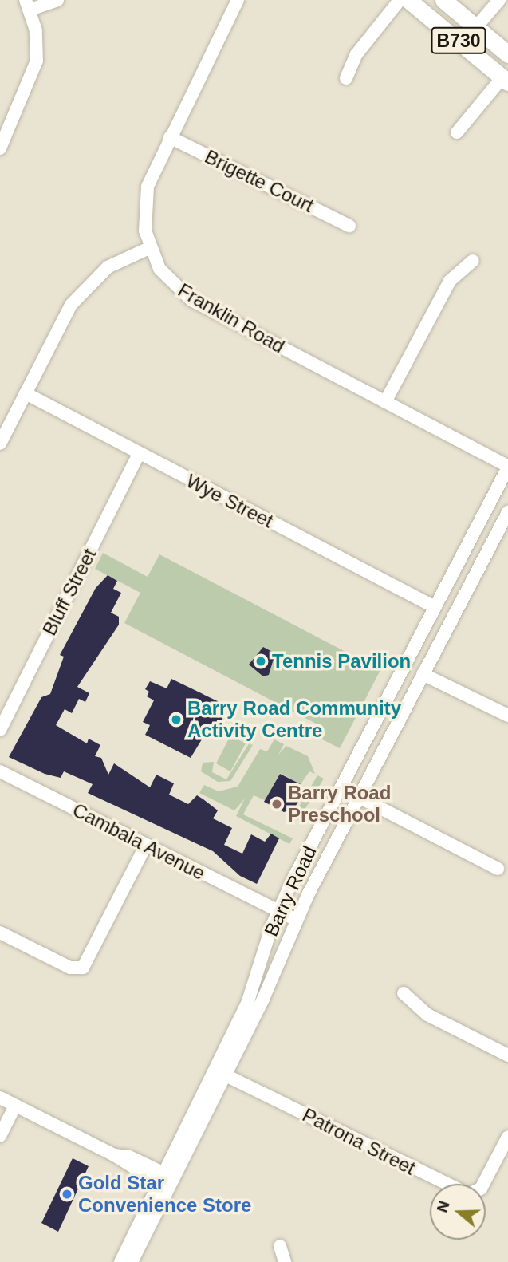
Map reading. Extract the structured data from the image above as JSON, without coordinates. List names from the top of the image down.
{
  "streets": {
    "main road": ["B730"],
    "street": [
      "Brigette Court",
      "Franklin Road",
      "Wye Street",
      "Bluff Street",
      "Cambala Avenue",
      "Barry Road",
      "Patrona Street"
    ]
  },
  "crossings": [
    ["Brigette Court", "Franklin Road"],
    ["Franklin Road", "Barry Road"],
    ["Wye Street", "Bluff Street"],
    ["Wye Street", "Barry Road"],
    ["Cambala Avenue", "Barry Road"],
    ["Barry Road", "Patrona Street"]
  ],
  "places": [
    "Tennis Pavilion",
    "Barry Road Community Activity Centre",
    "Barry Road Preschool",
    "Gold Star Convenience Store"
  ],
  "north": "left"
}
